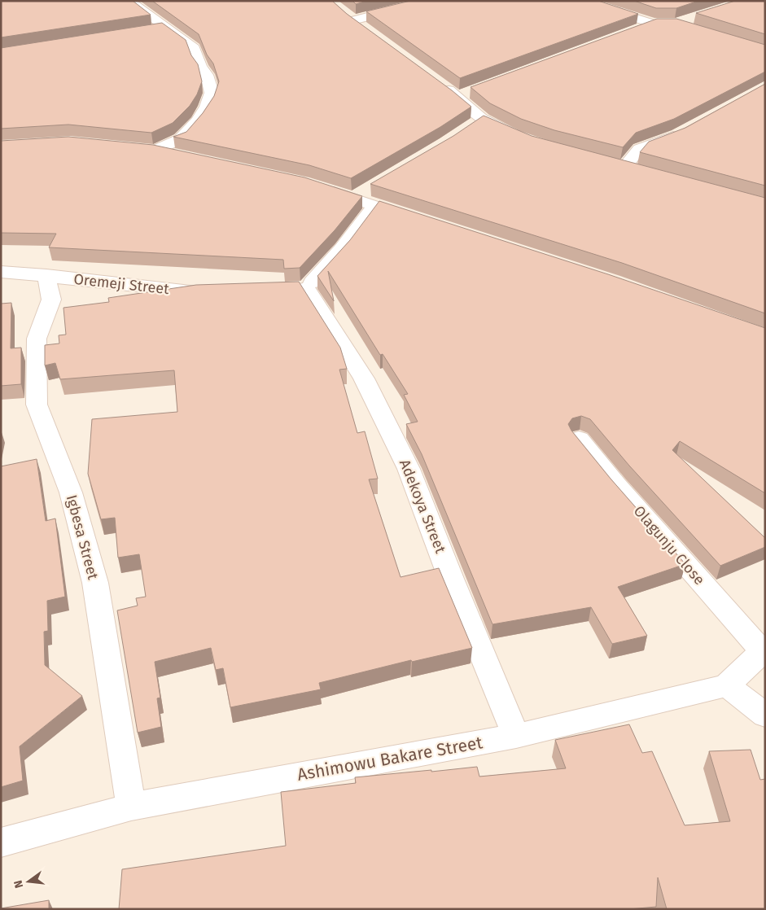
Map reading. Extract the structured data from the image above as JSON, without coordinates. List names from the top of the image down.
{
  "streets": {
    "street": [
      "Oremeji Street",
      "Adekoya Street",
      "Igbesa Street",
      "Olagunju Close",
      "Ashimowu Bakare Street"
    ]
  },
  "crossings": [
    ["Oremeji Street", "Igbesa Street"],
    ["Adekoya Street", "Ashimowu Bakare Street"],
    ["Igbesa Street", "Ashimowu Bakare Street"],
    ["Olagunju Close", "Ashimowu Bakare Street"]
  ],
  "north": "left"
}
